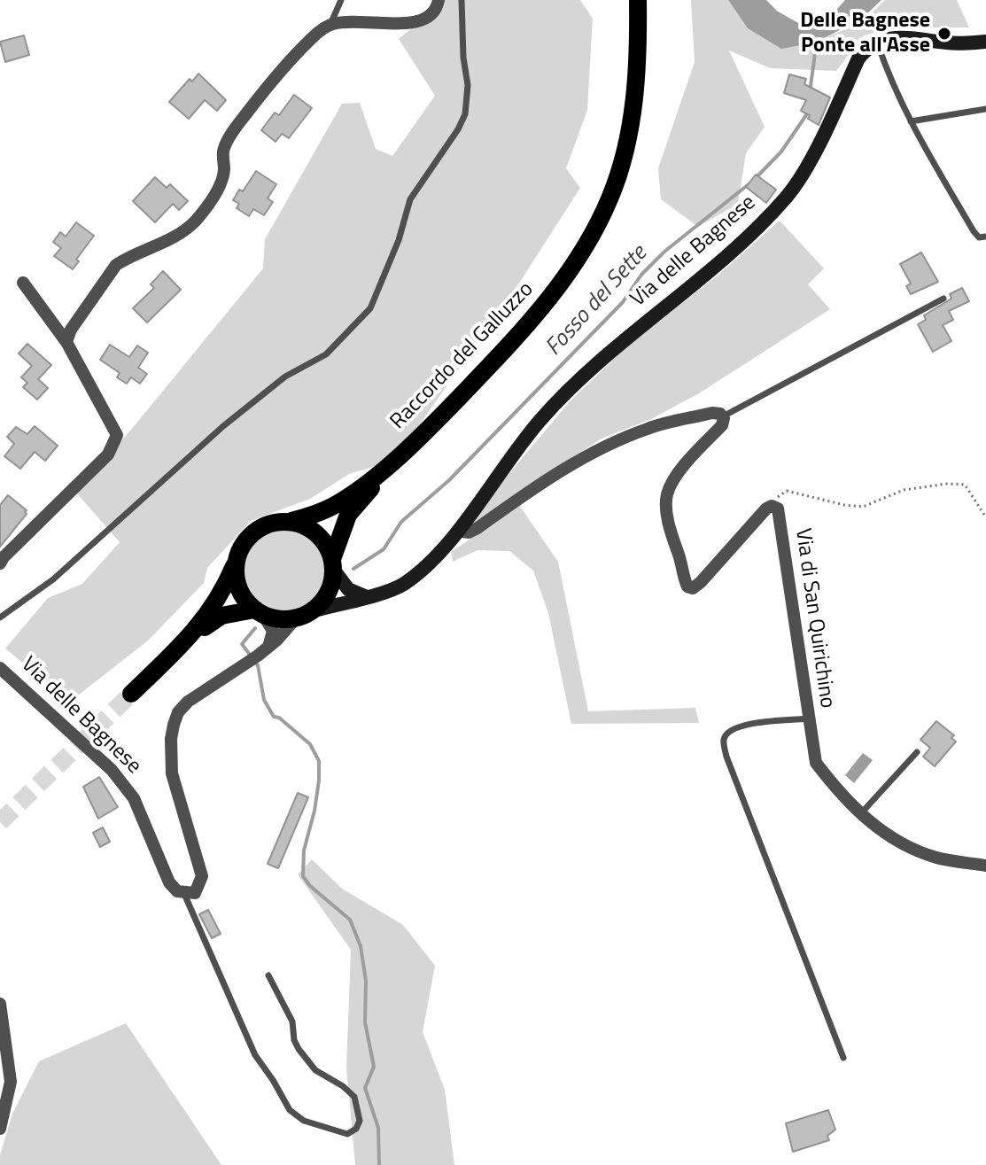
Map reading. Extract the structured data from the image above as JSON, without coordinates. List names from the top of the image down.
{
  "streets": {
    "main road": ["Via delle Bagnese", "Raccordo del Galluzzo"],
    "street": ["Via di San Quirichino"]
  },
  "crossings": [
    ["Via delle Bagnese", "Raccordo del Galluzzo"]
  ],
  "water": ["Fosso del Sette"],
  "places": ["Delle Bagnese Ponte all'Asse"]
}
